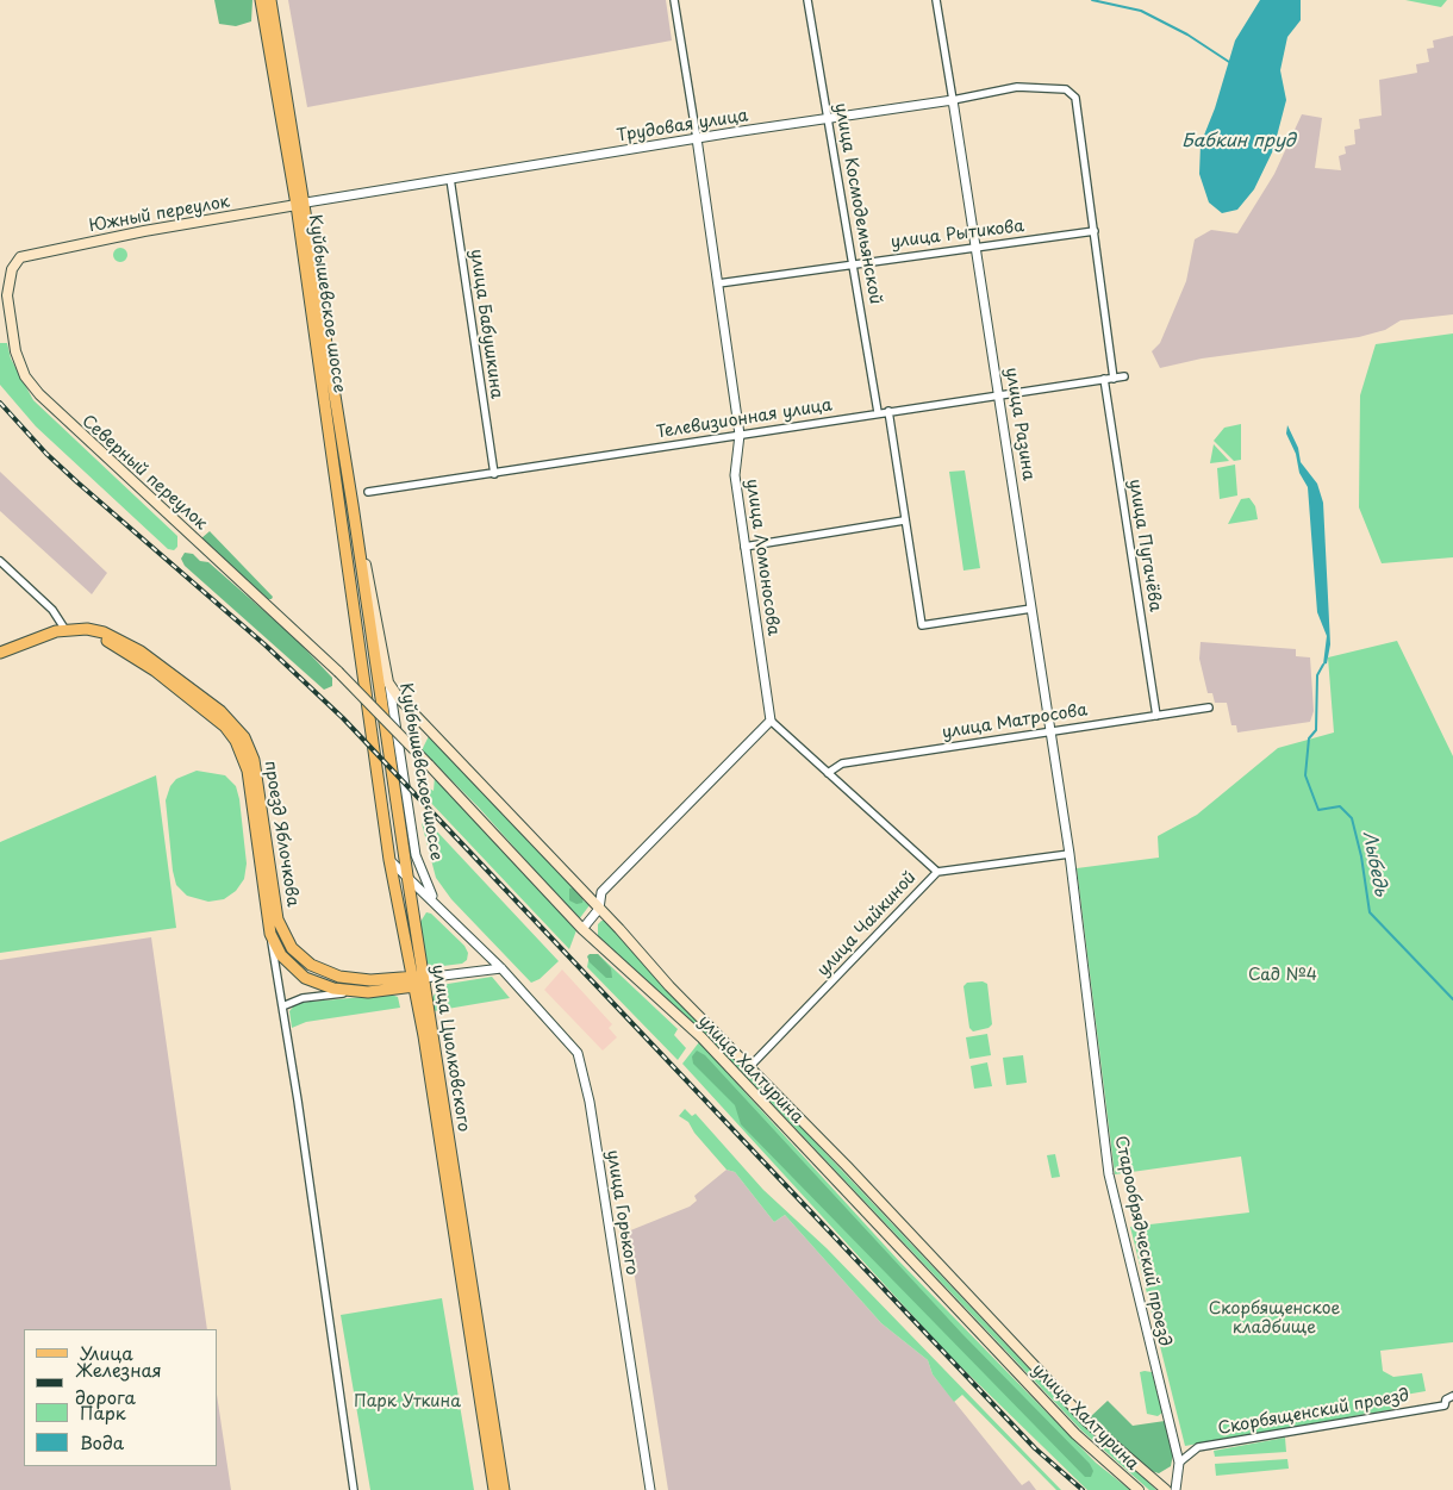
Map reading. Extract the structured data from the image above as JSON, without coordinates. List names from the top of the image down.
{
  "streets": {
    "main road": [
      "Южный переулок",
      "Куйбышевское шоссе",
      "Северный переулок",
      "проезд Яблочкова",
      "улица Циолковского",
      "улица Халтурина"
    ],
    "street": [
      "Трудовая улица",
      "улица Космодемьянской",
      "улица Рытикова",
      "улица Бабушкина",
      "Телевизионная улица",
      "улица Разина",
      "улица Пугачёва",
      "улица Ломоносова",
      "улица Матросова",
      "улица Чайкиной",
      "улица Горького",
      "Старообрядческий проезд",
      "Скорбященский проезд"
    ]
  },
  "crossings": [
    ["Трудовая улица", "улица Космодемьянской"],
    ["Трудовая улица", "Южный переулок"],
    ["Трудовая улица", "улица Рытикова"],
    ["Трудовая улица", "Куйбышевское шоссе"],
    ["Трудовая улица", "улица Бабушкина"],
    ["Трудовая улица", "улица Разина"],
    ["Трудовая улица", "улица Ломоносова"],
    ["улица Космодемьянской", "улица Рытикова"],
    ["улица Космодемьянской", "Телевизионная улица"],
    ["Южный переулок", "Куйбышевское шоссе"],
    ["Южный переулок", "Северный переулок"],
    ["улица Рытикова", "улица Разина"],
    ["улица Рытикова", "улица Ломоносова"],
    ["Куйбышевское шоссе", "улица Циолковского"],
    ["Куйбышевское шоссе", "улица Халтурина"],
    ["Куйбышевское шоссе", "улица Горького"],
    ["улица Бабушкина", "Телевизионная улица"],
    ["Телевизионная улица", "улица Разина"],
    ["Телевизионная улица", "улица Пугачёва"],
    ["Телевизионная улица", "улица Ломоносова"],
    ["улица Разина", "улица Матросова"],
    ["улица Разина", "улица Чайкиной"],
    ["улица Разина", "Старообрядческий проезд"],
    ["Северный переулок", "улица Халтурина"],
    ["улица Пугачёва", "улица Матросова"],
    ["проезд Яблочкова", "улица Циолковского"],
    ["улица Чайкиной", "улица Халтурина"],
    ["улица Чайкиной", "Старообрядческий проезд"],
    ["улица Циолковского", "улица Горького"],
    ["Старообрядческий проезд", "Скорбященский проезд"]
  ],
  "water": ["Бабкин пруд", "Лыбедь"],
  "parks": ["Сад №4", "Скорбященское кладбище", "Парк Уткина"],
  "legend": [
    "Улица",
    "Железная дорога",
    "Парк",
    "Вода"
  ]
}
